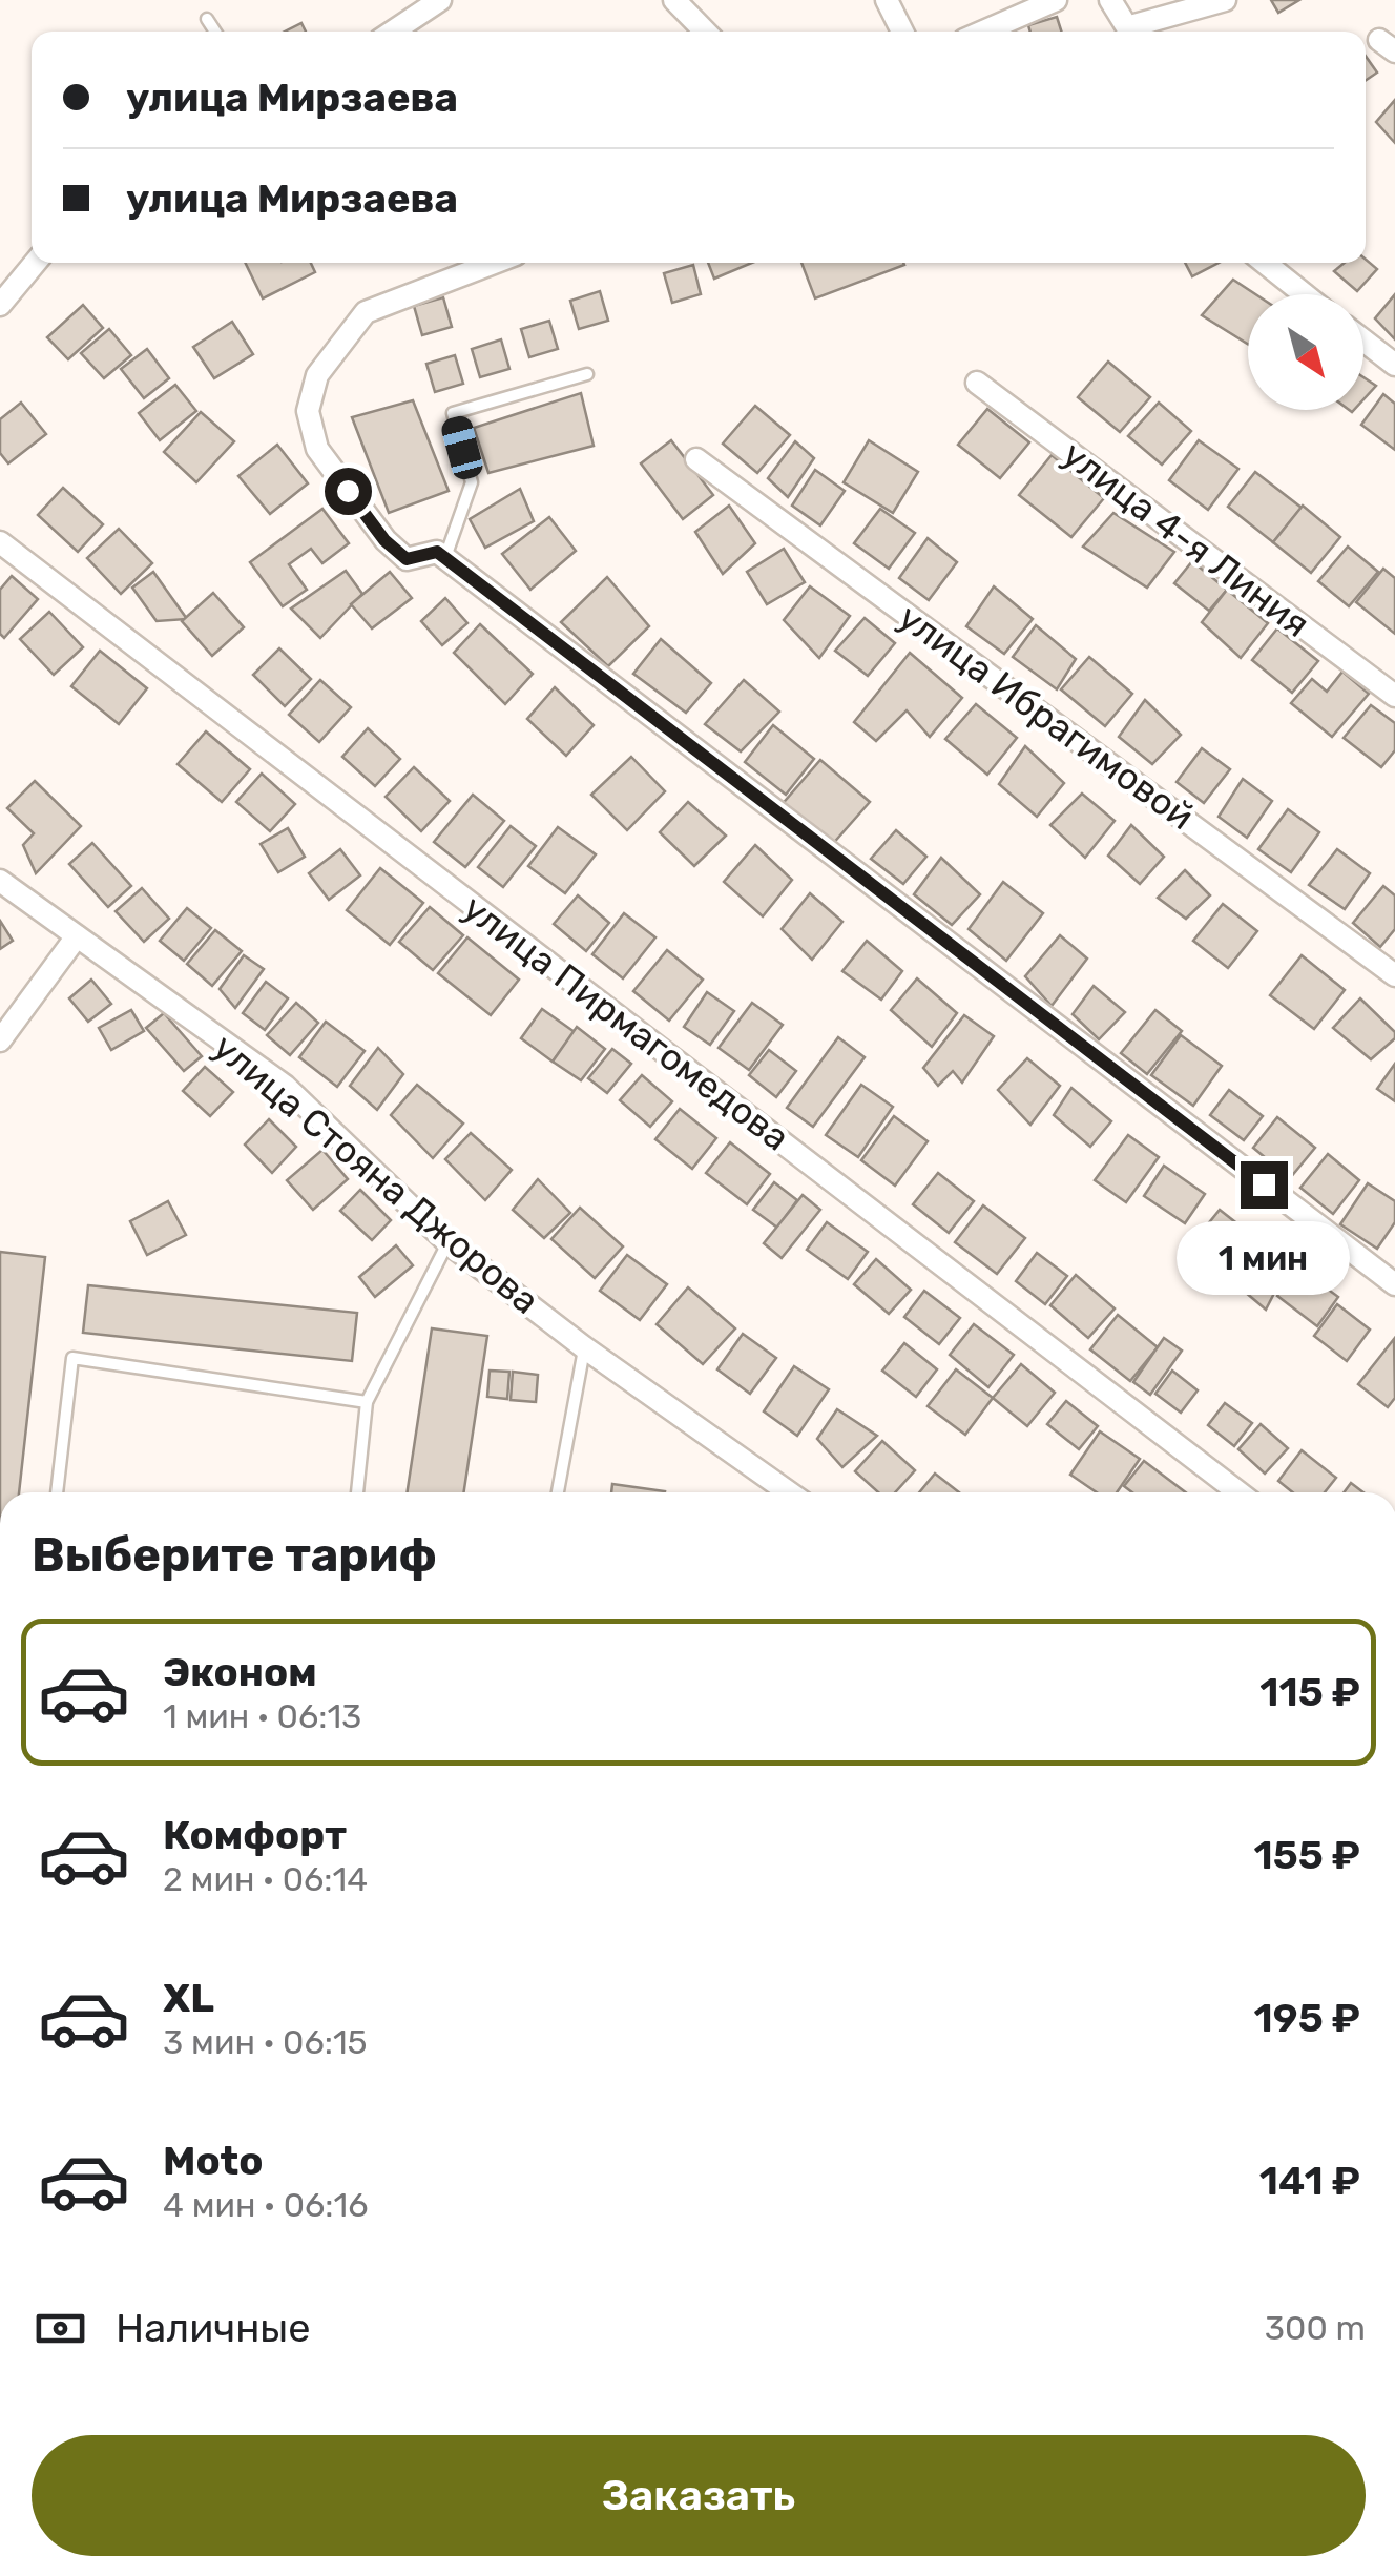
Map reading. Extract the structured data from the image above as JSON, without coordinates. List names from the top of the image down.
{
  "streets": {
    "street": [
      "улица 4-я Линия",
      "улица Ибрагимовой",
      "улица Пирмагомедова",
      "улица Стояна Джорова"
    ]
  },
  "north": "bottom right",
  "page": {
    "banner": ["улица Мирзаева", "улица Мирзаева"],
    "bubble": "1 мин",
    "heading": "Выберите тариф",
    "list": [
      {
        "name": "Эконом",
        "note": "1 мин · 06:13",
        "value": "115 ₽"
      },
      {
        "name": "Комфорт",
        "note": "2 мин · 06:14",
        "value": "155 ₽"
      },
      {
        "name": "XL",
        "note": "3 мин · 06:15",
        "value": "195 ₽"
      },
      {
        "name": "Moto",
        "note": "4 мин · 06:16",
        "value": "141 ₽"
      }
    ],
    "pay": ["Наличные", "300 m"],
    "buttons": "Заказать"
  }
}
